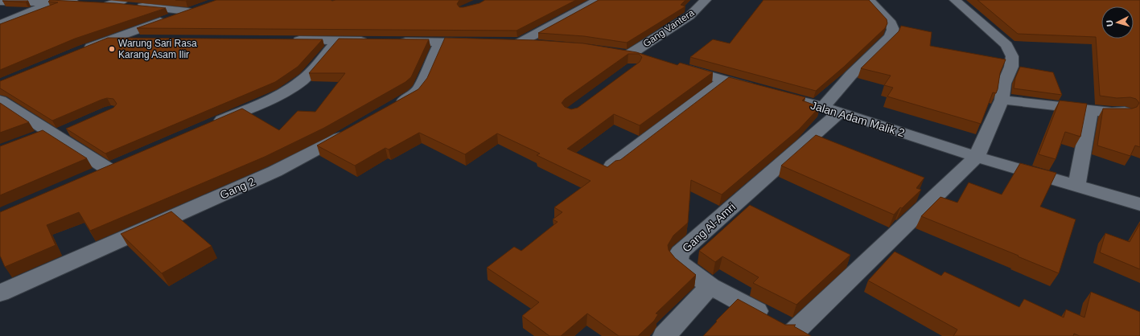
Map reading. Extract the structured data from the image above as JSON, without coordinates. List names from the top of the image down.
{
  "streets": {
    "street": [
      "Gang Vantera",
      "Jalan Adam Malik 2",
      "Gang 2",
      "Gang Al-Amri"
    ]
  },
  "crossings": [
    ["Jalan Adam Malik 2", "Gang Al-Amri"]
  ],
  "places": ["Warung Sari Rasa Karang Asam Ilir"],
  "north": "left"
}
